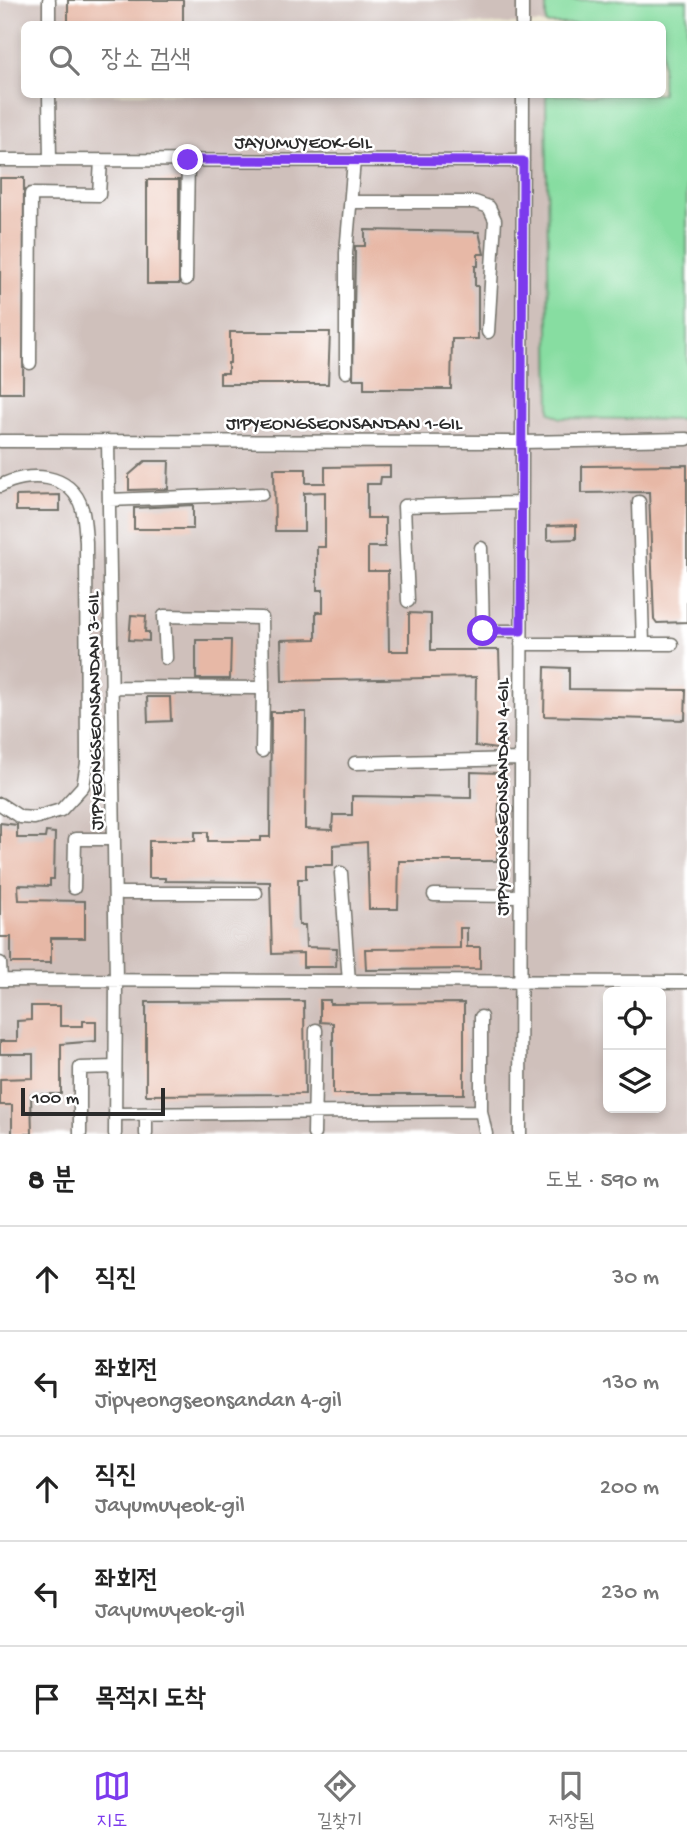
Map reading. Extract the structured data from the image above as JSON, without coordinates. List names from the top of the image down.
{
  "streets": {
    "street": [
      "JAYUMUYEOK-GIL",
      "JIPYEONGSEONSANDAN 1-GIL",
      "JIPYEONGSEONSANDAN 3-GIL",
      "JIPYEONGSEONSANDAN 4-GIL"
    ]
  },
  "crossings": [
    ["JIPYEONGSEONSANDAN 1-GIL", "JIPYEONGSEONSANDAN 3-GIL"],
    ["JIPYEONGSEONSANDAN 1-GIL", "JIPYEONGSEONSANDAN 4-GIL"]
  ],
  "scale_bar": "100 m",
  "page": {
    "search": "장소 검색",
    "scale": "100 m",
    "heading": ["8 분", "도보 · 590 m"],
    "list": [
      ["직진", "30 m"],
      ["좌회전", "Jipyeongseonsandan 4-gil", "130 m"],
      ["직진", "Jayumuyeok-gil", "200 m"],
      ["좌회전", "Jayumuyeok-gil", "230 m"],
      "목적지 도착"
    ],
    "nav": ["지도", "길찾기", "저장됨"]
  }
}
